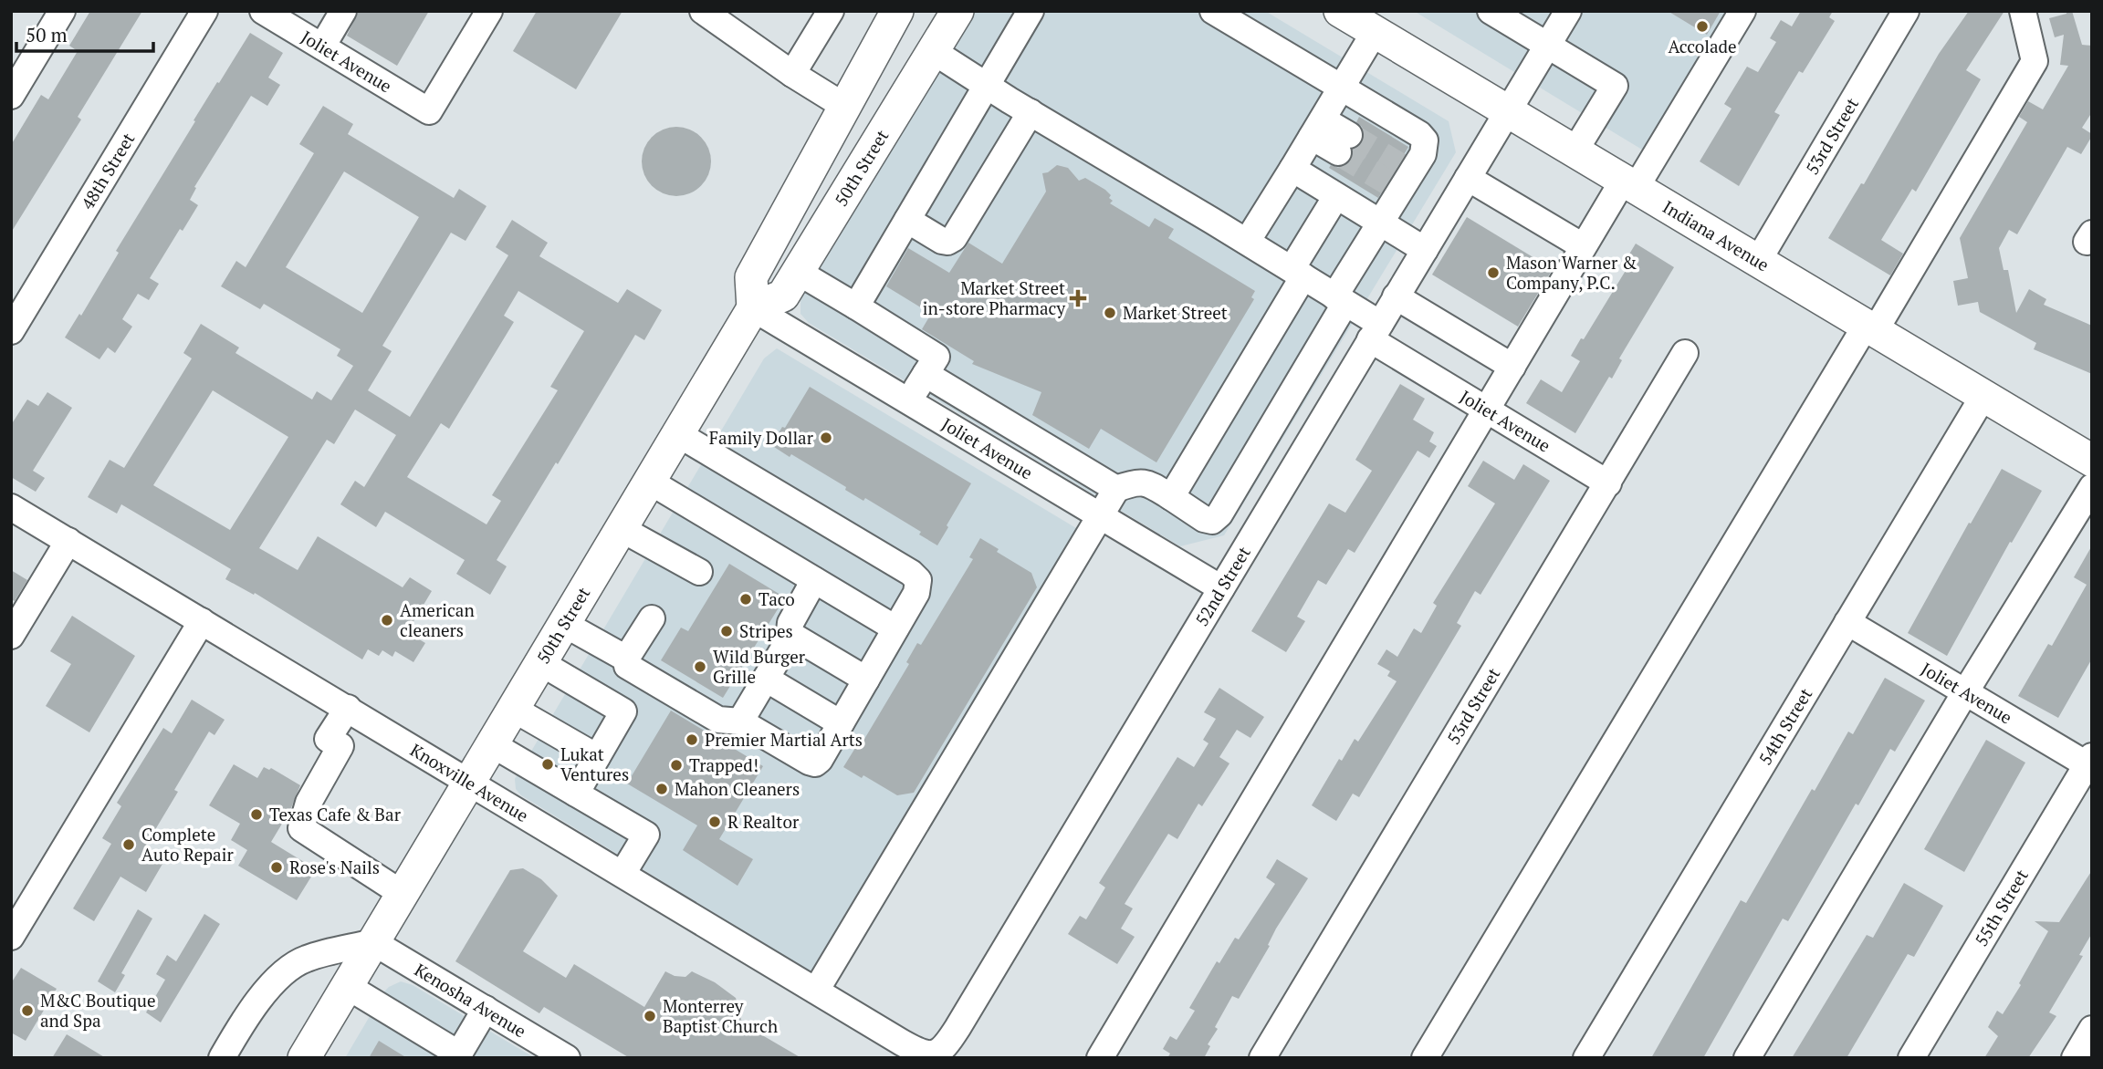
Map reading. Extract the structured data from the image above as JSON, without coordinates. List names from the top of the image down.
{
  "streets": {
    "main road": ["50th Street", "Indiana Avenue"],
    "street": [
      "Joliet Avenue",
      "53rd Street",
      "48th Street",
      "52nd Street",
      "54th Street",
      "Knoxville Avenue",
      "55th Street",
      "Kenosha Avenue"
    ]
  },
  "crossings": [
    ["Joliet Avenue", "53rd Street"],
    ["Joliet Avenue", "50th Street"],
    ["Joliet Avenue", "52nd Street"],
    ["Joliet Avenue", "54th Street"],
    ["Joliet Avenue", "55th Street"],
    ["53rd Street", "Indiana Avenue"],
    ["50th Street", "Knoxville Avenue"],
    ["50th Street", "Kenosha Avenue"],
    ["Indiana Avenue", "52nd Street"],
    ["Indiana Avenue", "54th Street"],
    ["52nd Street", "Knoxville Avenue"]
  ],
  "places": {
    "other": [
      "Accolade",
      "Mason Warner & Company, P.C.",
      "Market Street",
      "Family Dollar",
      "Taco",
      "American cleaners",
      "Stripes",
      "Wild Burger Grille",
      "Premier Martial Arts",
      "Lukat Ventures",
      "Trapped!",
      "Mahon Cleaners",
      "Texas Cafe & Bar",
      "R Realtor",
      "Complete Auto Repair",
      "Rose's Nails",
      "M&C Boutique and Spa",
      "Monterrey Baptist Church"
    ],
    "health": ["Market Street in-store Pharmacy"]
  },
  "scale_bar": "50 m"
}
